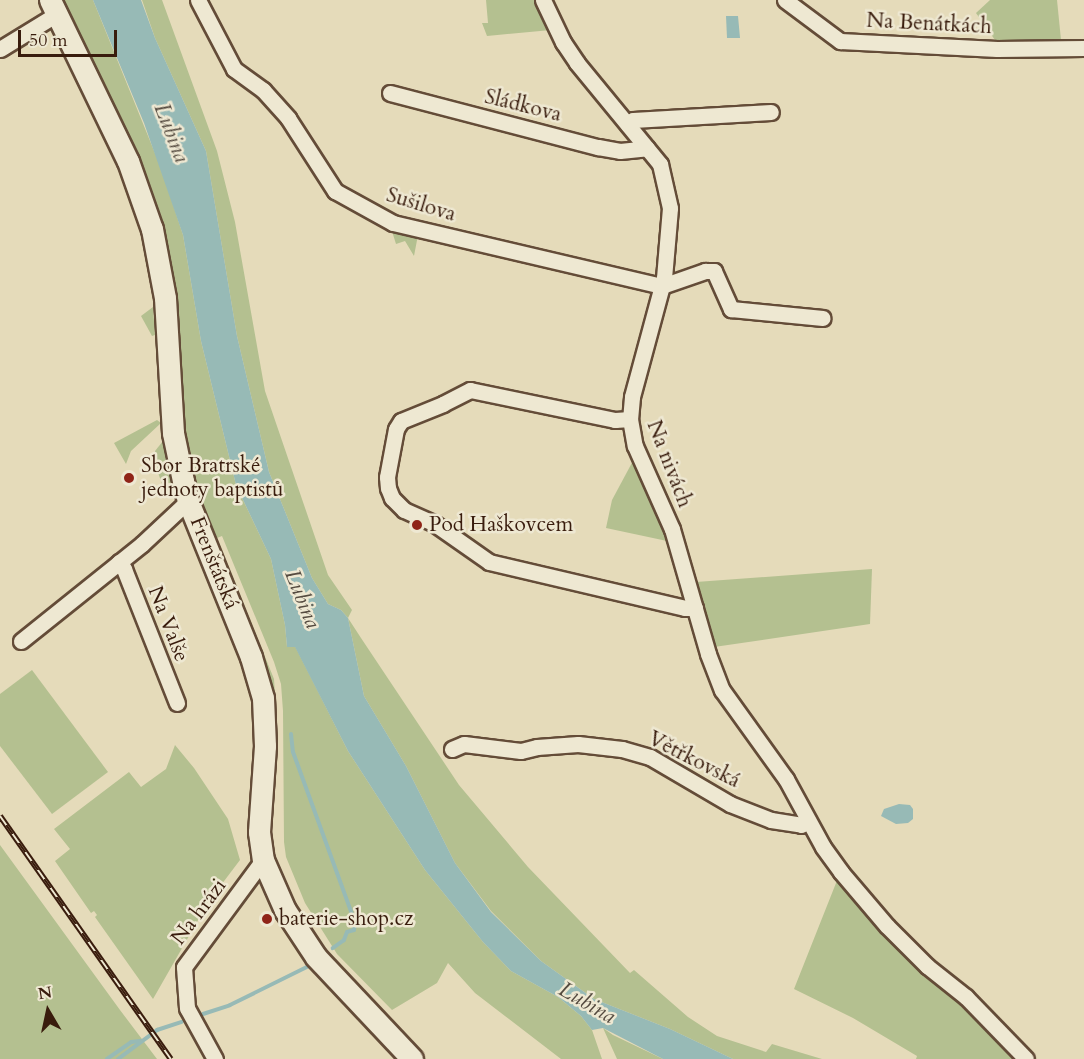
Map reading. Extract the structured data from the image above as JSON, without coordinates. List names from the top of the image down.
{
  "streets": {
    "main road": ["Frenštátská"],
    "street": [
      "Na Benátkách",
      "Sládkova",
      "Sušilova",
      "Na nivách",
      "Na Valše",
      "Větřkovská",
      "Na hrázi"
    ]
  },
  "crossings": [
    ["Sládkova", "Na nivách"],
    ["Sušilova", "Na nivách"],
    ["Na nivách", "Větřkovská"],
    ["Frenštátská", "Na hrázi"]
  ],
  "water": ["Lubina"],
  "places": ["Sbor Bratrské jednoty baptistů", "Pod Haškovcem", "baterie-shop.cz"],
  "scale_bar": "50 m",
  "north": "top"
}
